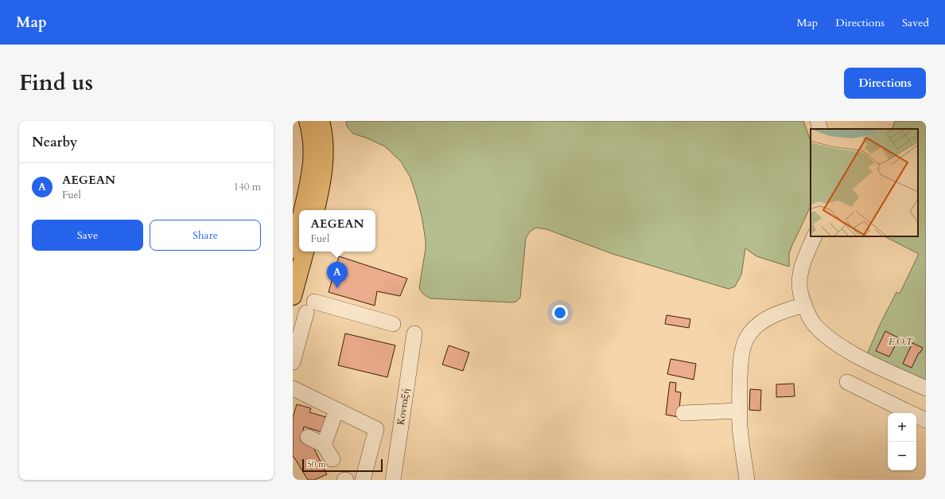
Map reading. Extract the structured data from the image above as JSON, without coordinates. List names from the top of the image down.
{
  "streets": {
    "street": ["Κονταξή"]
  },
  "parks": ["E.O.T"],
  "scale_bar": "50 m",
  "page": {
    "header": "Map",
    "nav": ["Map", "Directions", "Saved"],
    "title": "Find us",
    "buttons": [
      "Directions",
      ["Save", "Share"]
    ],
    "heading": "Nearby",
    "list": [
      {
        "mark": "A",
        "name": "AEGEAN",
        "note": "Fuel",
        "value": "140 m"
      }
    ],
    "popup": ["AEGEAN", "Fuel"],
    "pins": "A",
    "map_buttons": ["+", "−"],
    "scale": "50 m"
  }
}
